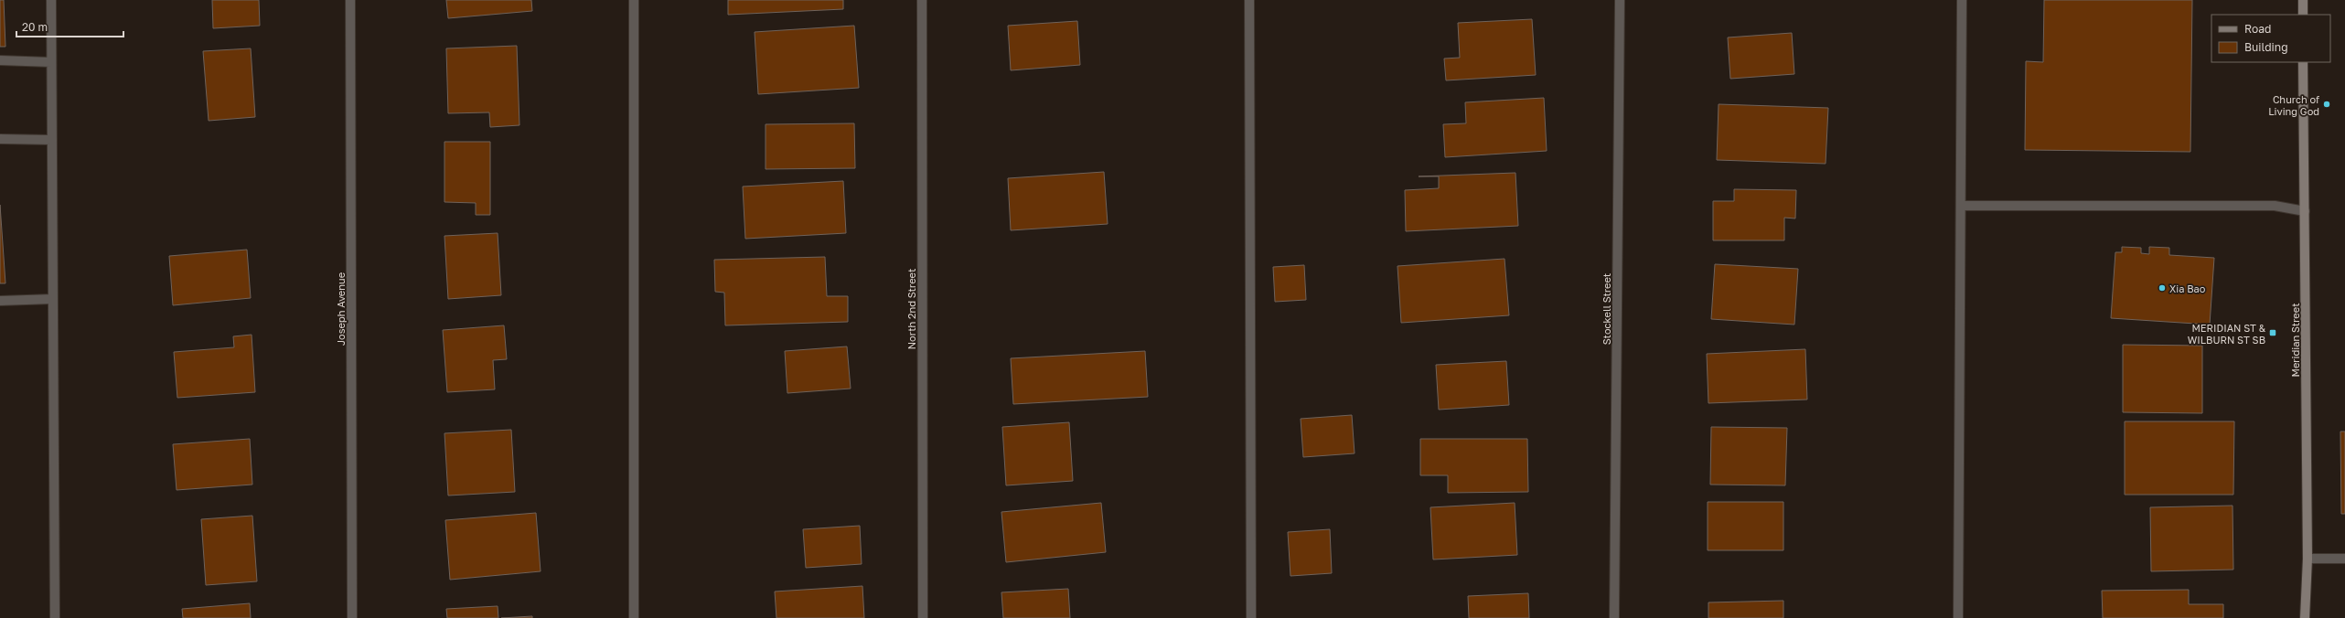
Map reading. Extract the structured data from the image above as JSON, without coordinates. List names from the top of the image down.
{
  "streets": {
    "street": [
      "Joseph Avenue",
      "North 2nd Street",
      "Stockell Street",
      "Meridian Street"
    ]
  },
  "places": {
    "other": ["Church of Living God", "Xia Bao"],
    "transit": ["MERIDIAN ST & WILBURN ST SB"]
  },
  "legend": ["Road", "Building"],
  "scale_bar": "20 m"
}
